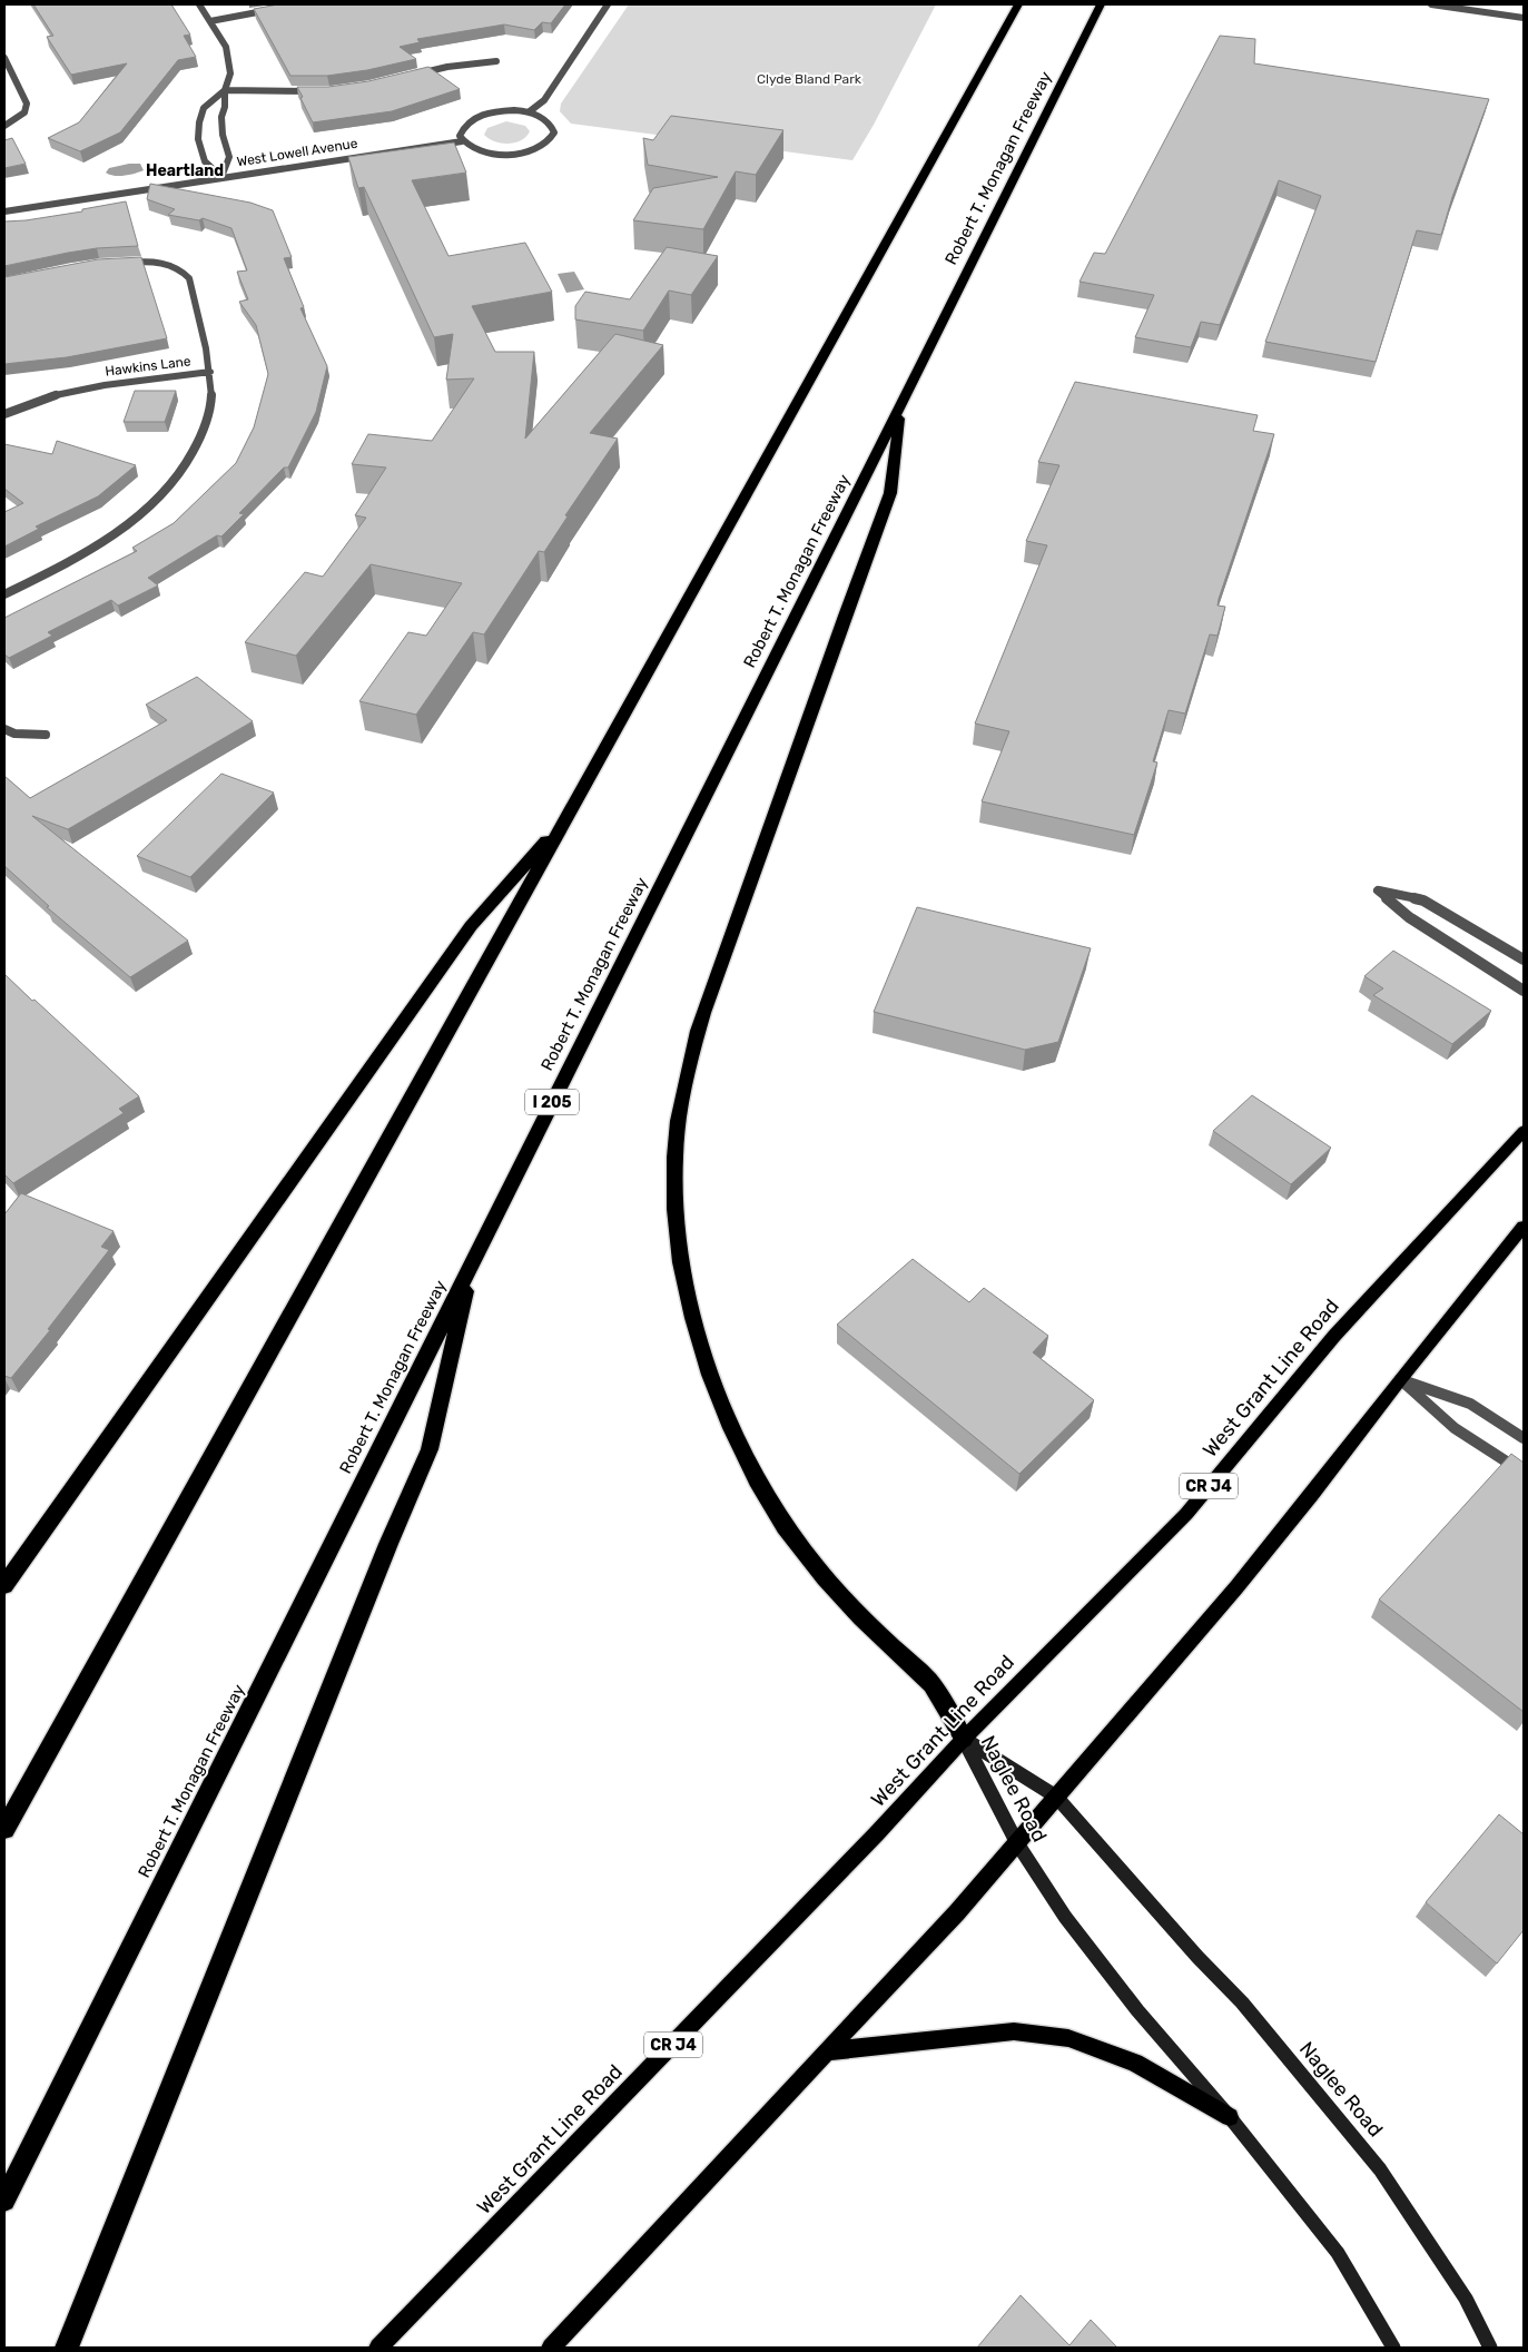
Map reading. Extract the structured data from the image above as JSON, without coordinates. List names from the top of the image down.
{
  "streets": {
    "highway": ["Robert T. Monagan Freeway", "I 205"],
    "main road": ["West Grant Line Road", "CR J4", "Naglee Road"],
    "street": ["West Lowell Avenue", "Hawkins Lane"]
  },
  "crossings": [
    ["West Grant Line Road", "Naglee Road"]
  ],
  "districts": ["Heartland"],
  "parks": ["Clyde Bland Park"]
}
